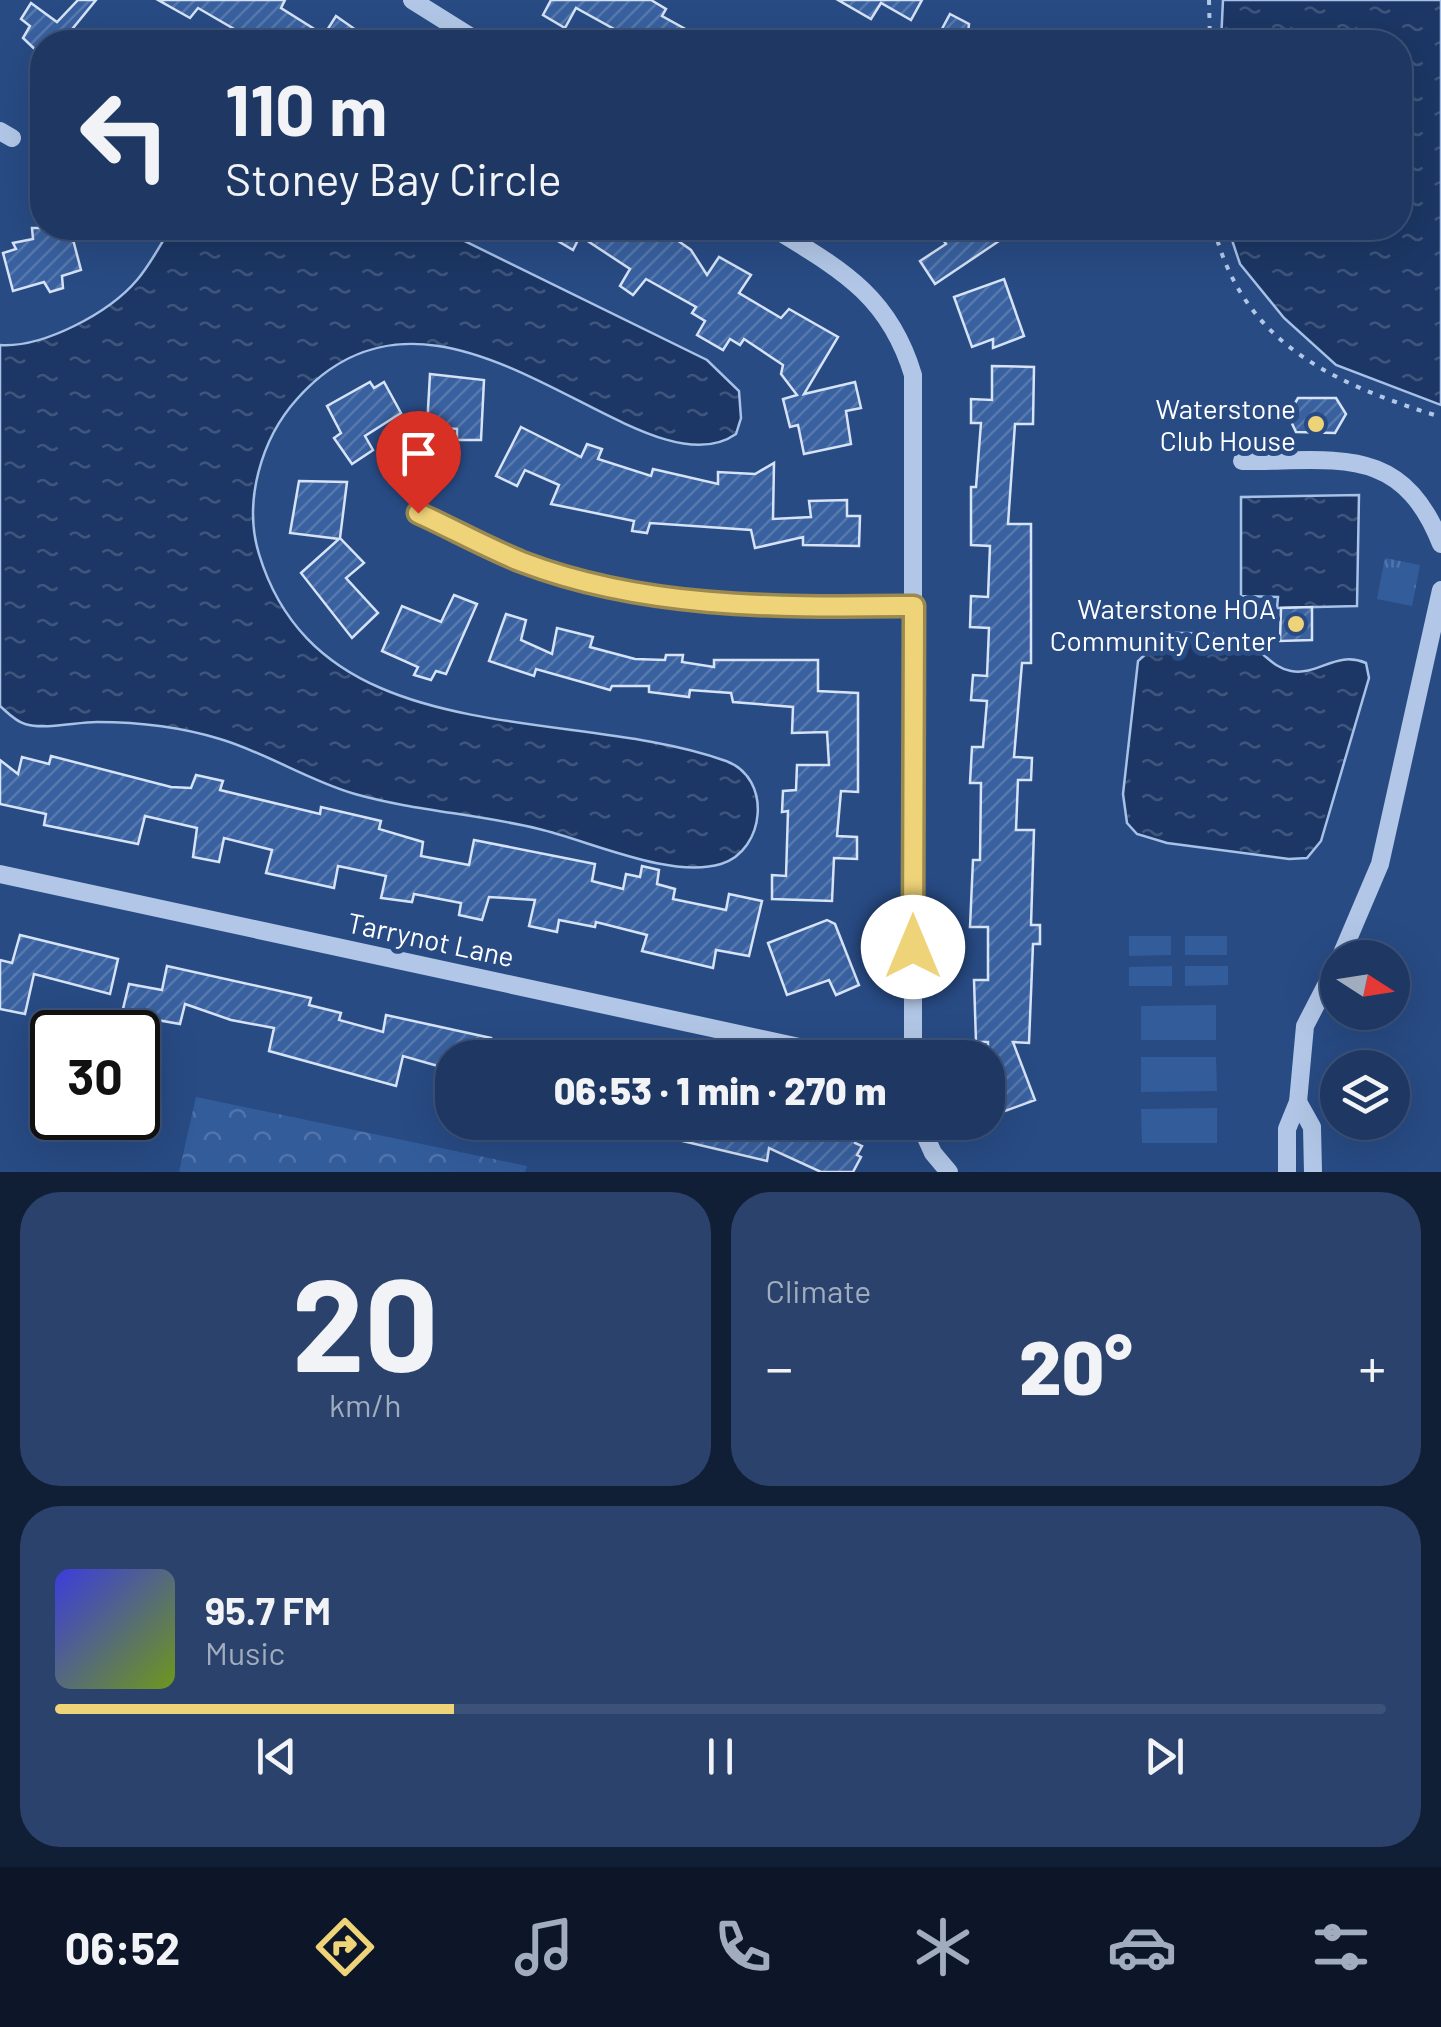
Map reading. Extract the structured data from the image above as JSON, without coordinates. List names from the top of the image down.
{
  "streets": {
    "street": ["Tarrynot Lane"]
  },
  "places": ["Waterstone Club House", "Waterstone HOA Community Center"],
  "north": "right",
  "page": {
    "turn": ["110 m", "Stoney Bay Circle"],
    "limit": "30",
    "trip": "06:53 · 1 min · 270 m",
    "tile": [
      ["20", "km/h"],
      "Climate"
    ],
    "heat": ["−", "20°", "+"],
    "song": ["95.7 FM", "Music"],
    "tabs": "06:52"
  }
}
